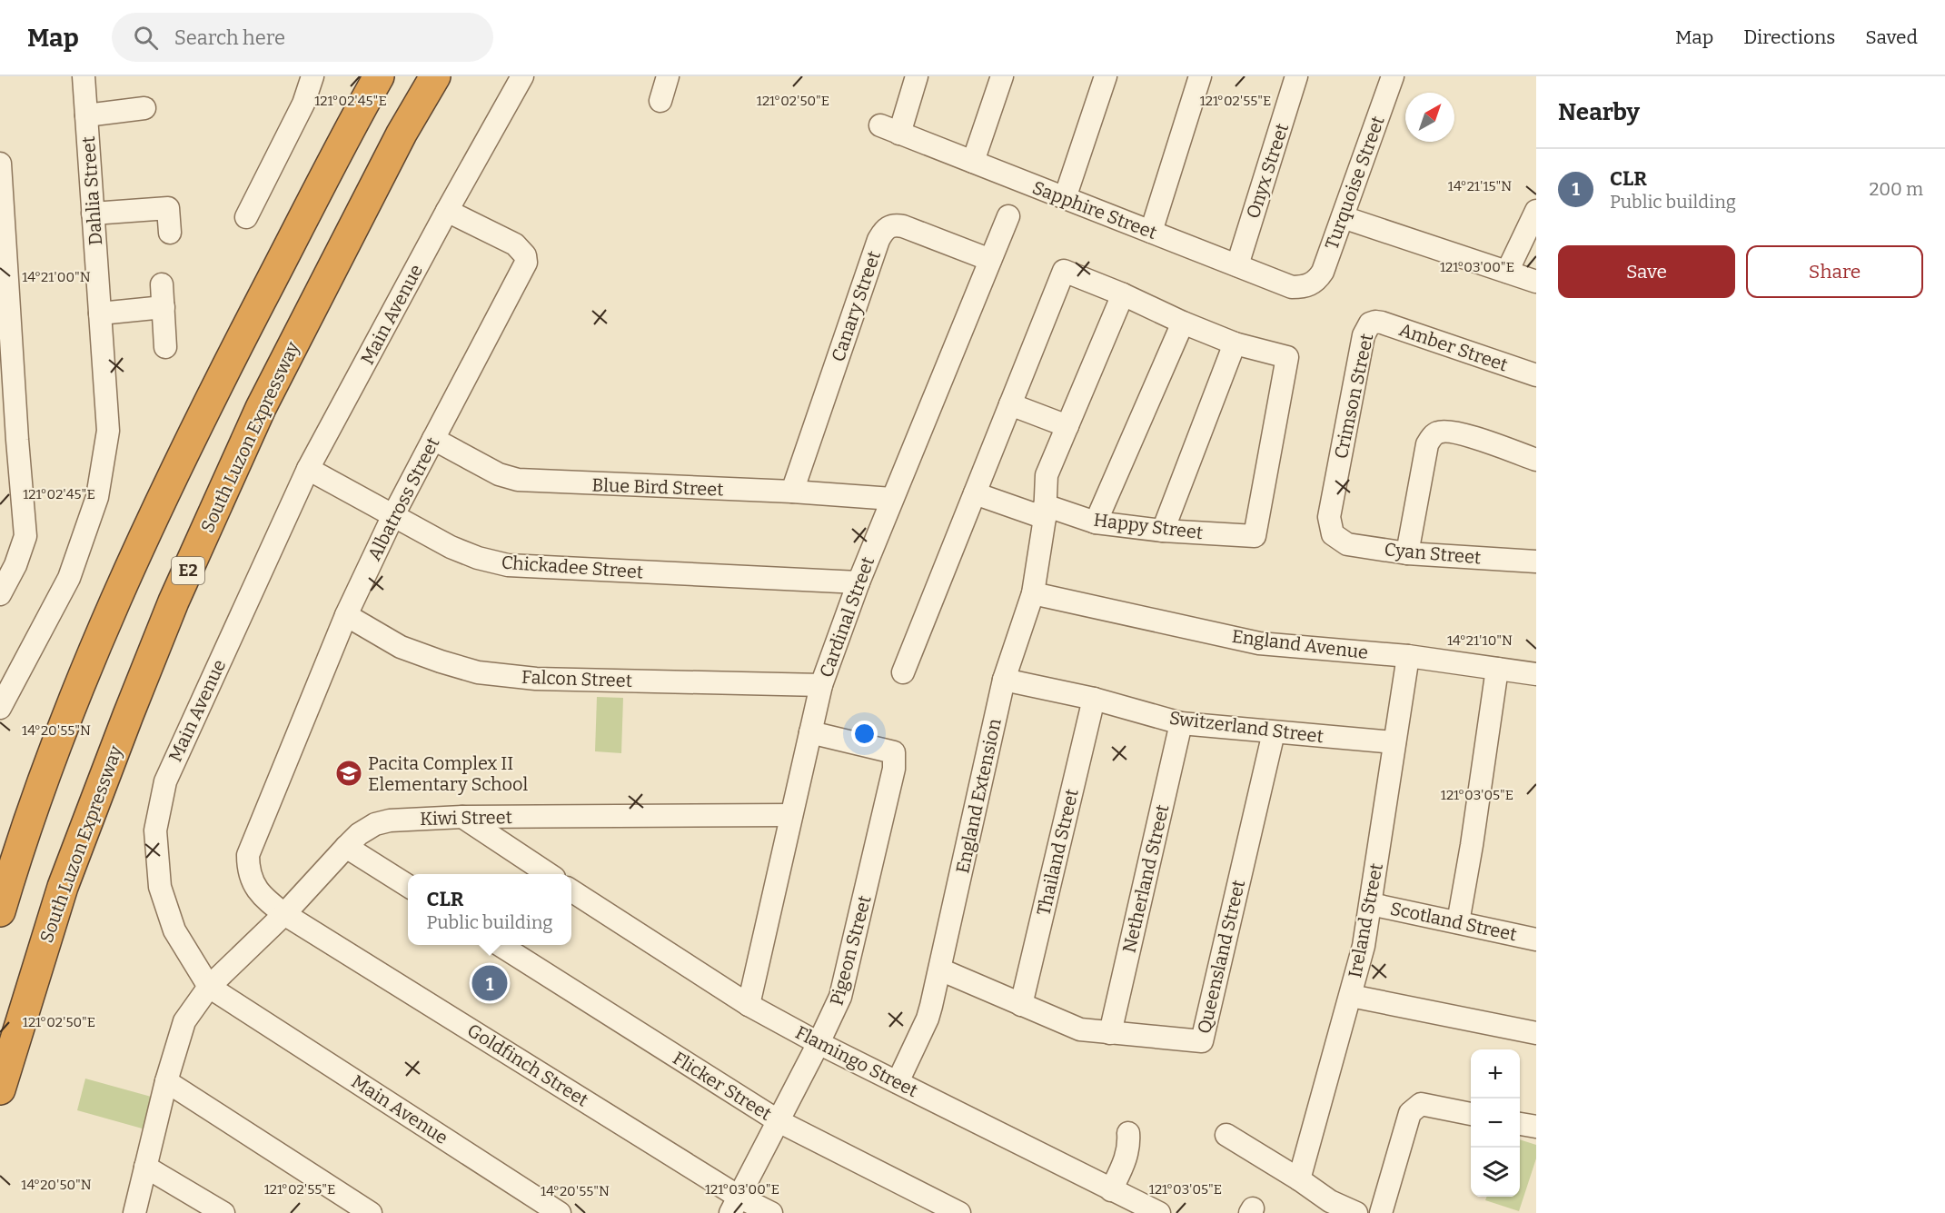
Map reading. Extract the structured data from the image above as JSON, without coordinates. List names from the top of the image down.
{
  "streets": {
    "highway": ["South Luzon Expressway", "E2"],
    "street": [
      "Onyx Street",
      "Turquoise Street",
      "Dahlia Street",
      "Sapphire Street",
      "Canary Street",
      "Main Avenue",
      "Amber Street",
      "Crimson Street",
      "Blue Bird Street",
      "Albatross Street",
      "Happy Street",
      "Cyan Street",
      "Chickadee Street",
      "Cardinal Street",
      "England Avenue",
      "Falcon Street",
      "Switzerland Street",
      "England Extension",
      "Kiwi Street",
      "Thailand Street",
      "Netherland Street",
      "Ireland Street",
      "Scotland Street",
      "Pigeon Street",
      "Queensland Street",
      "Flamingo Street",
      "Goldfinch Street",
      "Flicker Street"
    ]
  },
  "crossings": [
    ["Onyx Street", "Sapphire Street"],
    ["Turquoise Street", "Sapphire Street"],
    ["Canary Street", "Blue Bird Street"],
    ["Canary Street", "Cardinal Street"],
    ["Main Avenue", "Albatross Street"],
    ["Main Avenue", "Chickadee Street"],
    ["Main Avenue", "Kiwi Street"],
    ["Amber Street", "Crimson Street"],
    ["Crimson Street", "Cyan Street"],
    ["Blue Bird Street", "Albatross Street"],
    ["Blue Bird Street", "Cardinal Street"],
    ["Albatross Street", "Chickadee Street"],
    ["Albatross Street", "Falcon Street"],
    ["Albatross Street", "Kiwi Street"],
    ["Albatross Street", "Goldfinch Street"],
    ["Happy Street", "England Extension"],
    ["Chickadee Street", "Cardinal Street"],
    ["Cardinal Street", "Falcon Street"],
    ["Cardinal Street", "Kiwi Street"],
    ["Cardinal Street", "Pigeon Street"],
    ["Cardinal Street", "Flamingo Street"],
    ["England Avenue", "England Extension"],
    ["England Avenue", "Ireland Street"],
    ["Switzerland Street", "England Extension"],
    ["Switzerland Street", "Thailand Street"],
    ["Switzerland Street", "Netherland Street"],
    ["Switzerland Street", "Ireland Street"],
    ["Switzerland Street", "Queensland Street"],
    ["England Extension", "Queensland Street"],
    ["England Extension", "Flamingo Street"],
    ["Kiwi Street", "Goldfinch Street"],
    ["Thailand Street", "Queensland Street"],
    ["Netherland Street", "Queensland Street"],
    ["Ireland Street", "Scotland Street"],
    ["Pigeon Street", "Flamingo Street"],
    ["Pigeon Street", "Goldfinch Street"],
    ["Pigeon Street", "Flicker Street"]
  ],
  "places": {
    "school or university": ["Pacita Complex II Elementary School"]
  },
  "north": "top right",
  "page": {
    "header": "Map",
    "search": "Search here",
    "nav": ["Map", "Directions", "Saved"],
    "heading": "Nearby",
    "list": [
      {
        "mark": "1",
        "name": "CLR",
        "note": "Public building",
        "value": "200 m"
      }
    ],
    "buttons": ["Save", "Share"],
    "popup": ["CLR", "Public building"],
    "pins": "1",
    "map_buttons": ["+", "−"]
  },
  "coordinates": [
    "121°02'45\"E",
    "121°02'50\"E",
    "121°02'55\"E",
    "14°21'15\"N",
    "121°03'00\"E",
    "14°21'00\"N",
    "14°21'10\"N",
    "14°20'55\"N",
    "121°03'05\"E",
    "14°20'50\"N"
  ]
}
